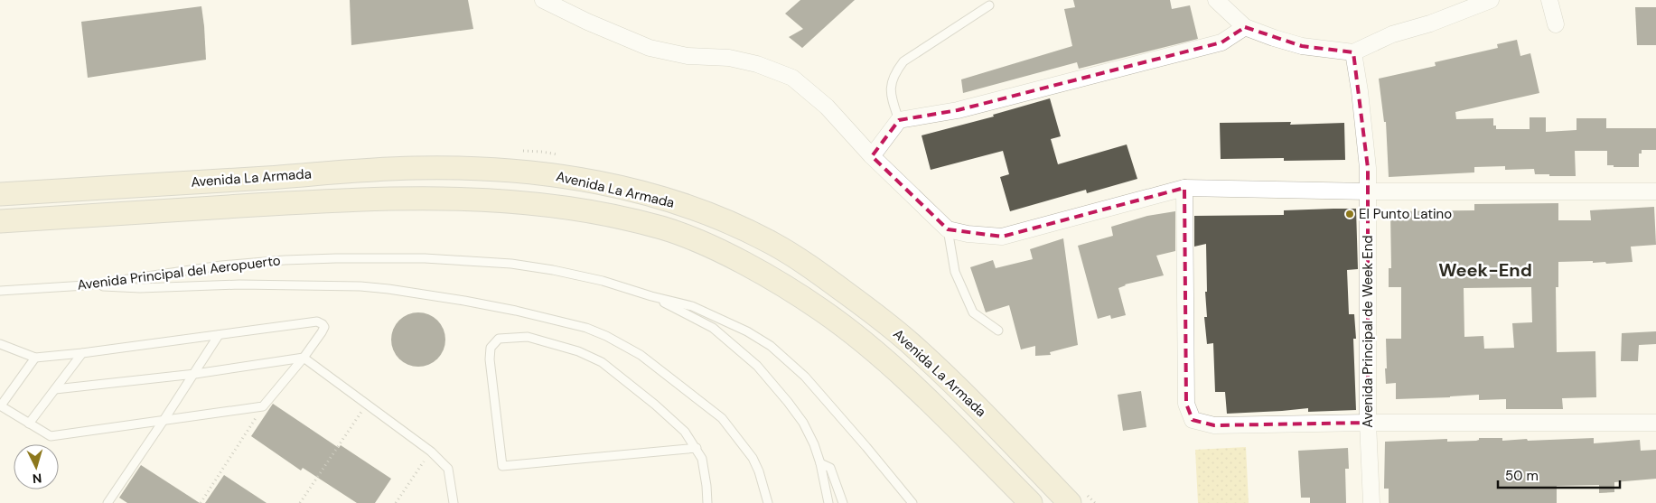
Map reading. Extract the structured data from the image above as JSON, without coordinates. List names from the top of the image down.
{
  "streets": {
    "main road": ["Avenida La Armada"],
    "street": ["Avenida Principal de Week End"],
    "lane": ["Avenida Principal del Aeropuerto"]
  },
  "districts": ["Week-End"],
  "places": ["El Punto Latino"],
  "scale_bar": "50 m",
  "north": "bottom"
}
